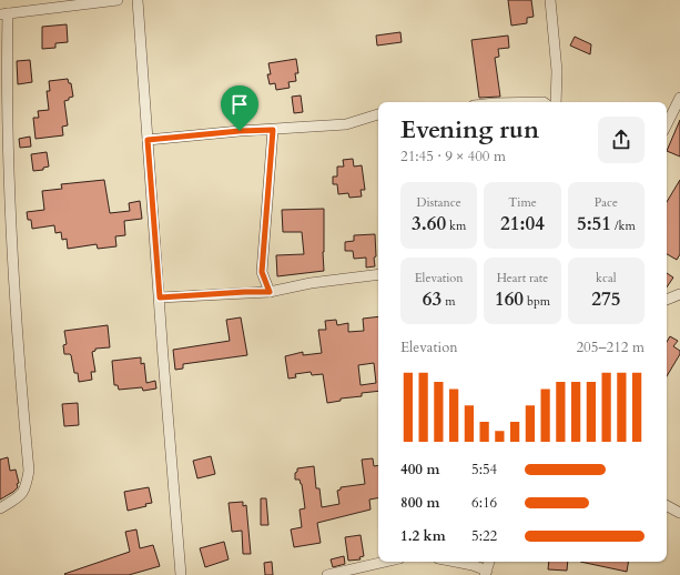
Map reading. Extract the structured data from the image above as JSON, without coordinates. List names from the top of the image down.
{
  "page": {
    "heading": ["Evening run", "21:45 · 9 × 400 m"],
    "stats": [
      ["Distance", "3.60 km"],
      ["Time", "21:04"],
      ["Pace", "5:51 /km"],
      ["Elevation", "63 m"],
      ["Heart rate", "160 bpm"],
      ["kcal", "275"]
    ],
    "chart": ["Elevation", "205–212 m"],
    "list": [
      {
        "name": "400 m",
        "note": "5:54"
      },
      {
        "name": "800 m",
        "note": "6:16"
      },
      {
        "name": "1.2 km",
        "note": "5:22"
      }
    ]
  }
}
